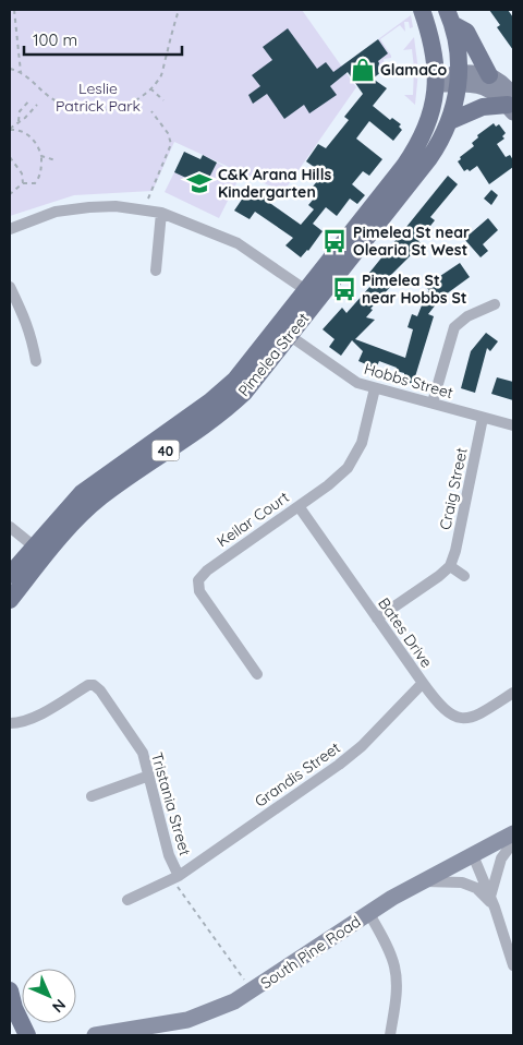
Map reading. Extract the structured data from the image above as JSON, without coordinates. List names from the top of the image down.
{
  "streets": {
    "main road": ["Pimelea Street", "40"],
    "street": [
      "Hobbs Street",
      "Craig Street",
      "Keilar Court",
      "Bates Drive",
      "Grandis Street",
      "Tristania Street",
      "South Pine Road"
    ]
  },
  "crossings": [
    ["Pimelea Street", "Hobbs Street"],
    ["Pimelea Street", "40"],
    ["Hobbs Street", "Craig Street"],
    ["Hobbs Street", "Keilar Court"],
    ["Keilar Court", "Bates Drive"],
    ["Bates Drive", "Grandis Street"],
    ["Grandis Street", "Tristania Street"]
  ],
  "parks": ["Leslie Patrick Park"],
  "places": {
    "shop": ["GlamaCo"],
    "school or university": ["C&K Arana Hills Kindergarten"],
    "bus stop": ["Pimelea St near Olearia St West", "Pimelea St near Hobbs St"]
  },
  "scale_bar": "100 m",
  "north": "bottom right"
}
